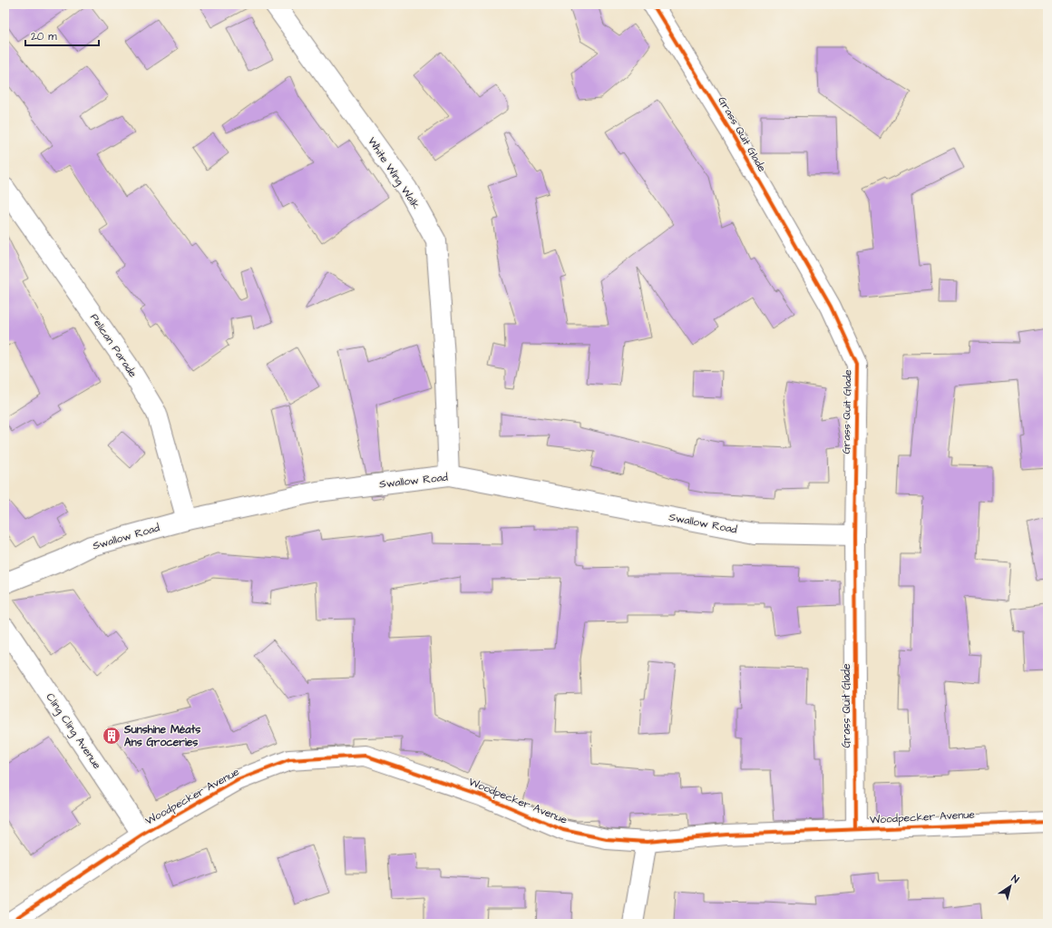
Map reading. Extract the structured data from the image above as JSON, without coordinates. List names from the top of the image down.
{
  "streets": {
    "street": [
      "Grass Quit Glade",
      "White Wing Walk",
      "Pelican Parade",
      "Swallow Road",
      "Cling Cling Avenue",
      "Woodpecker Avenue"
    ]
  },
  "crossings": [
    ["Grass Quit Glade", "Swallow Road"],
    ["Grass Quit Glade", "Woodpecker Avenue"],
    ["White Wing Walk", "Swallow Road"],
    ["Pelican Parade", "Swallow Road"],
    ["Cling Cling Avenue", "Woodpecker Avenue"]
  ],
  "places": {
    "building": ["Sunshine Méats Ans Groceries"]
  },
  "scale_bar": "20 m",
  "north": "top right"
}
